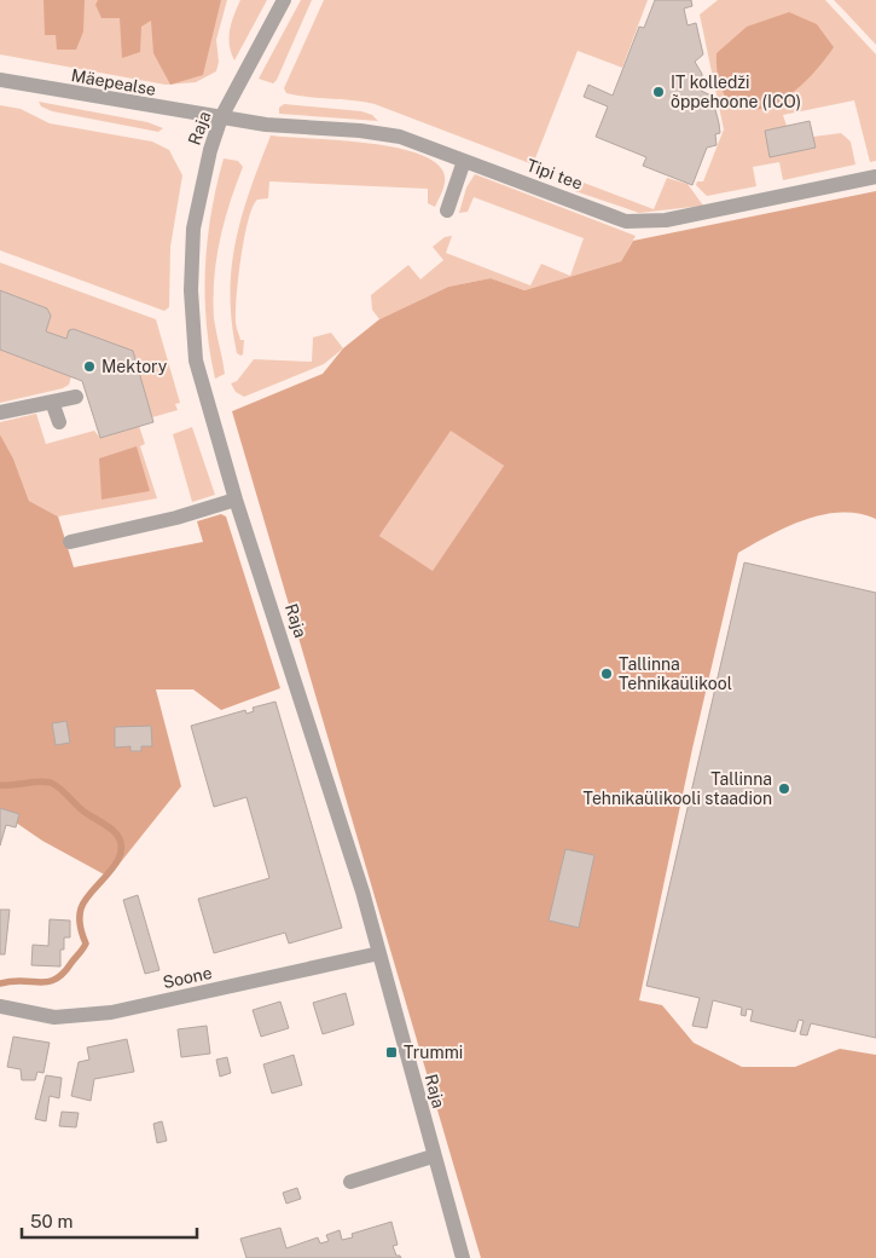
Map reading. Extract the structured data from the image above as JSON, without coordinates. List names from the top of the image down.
{
  "streets": {
    "street": [
      "Mäepealse",
      "Raja",
      "Tipi tee",
      "Soone"
    ]
  },
  "crossings": [
    ["Mäepealse", "Raja"],
    ["Mäepealse", "Tipi tee"],
    ["Raja", "Tipi tee"],
    ["Raja", "Soone"]
  ],
  "places": {
    "other": [
      "IT kolledži õppehoone (ICO)",
      "Mektory",
      "Tallinna Tehnikaülikool",
      "Tallinna Tehnikaülikooli staadion"
    ],
    "transit": ["Trummi"]
  },
  "scale_bar": "50 m"
}
